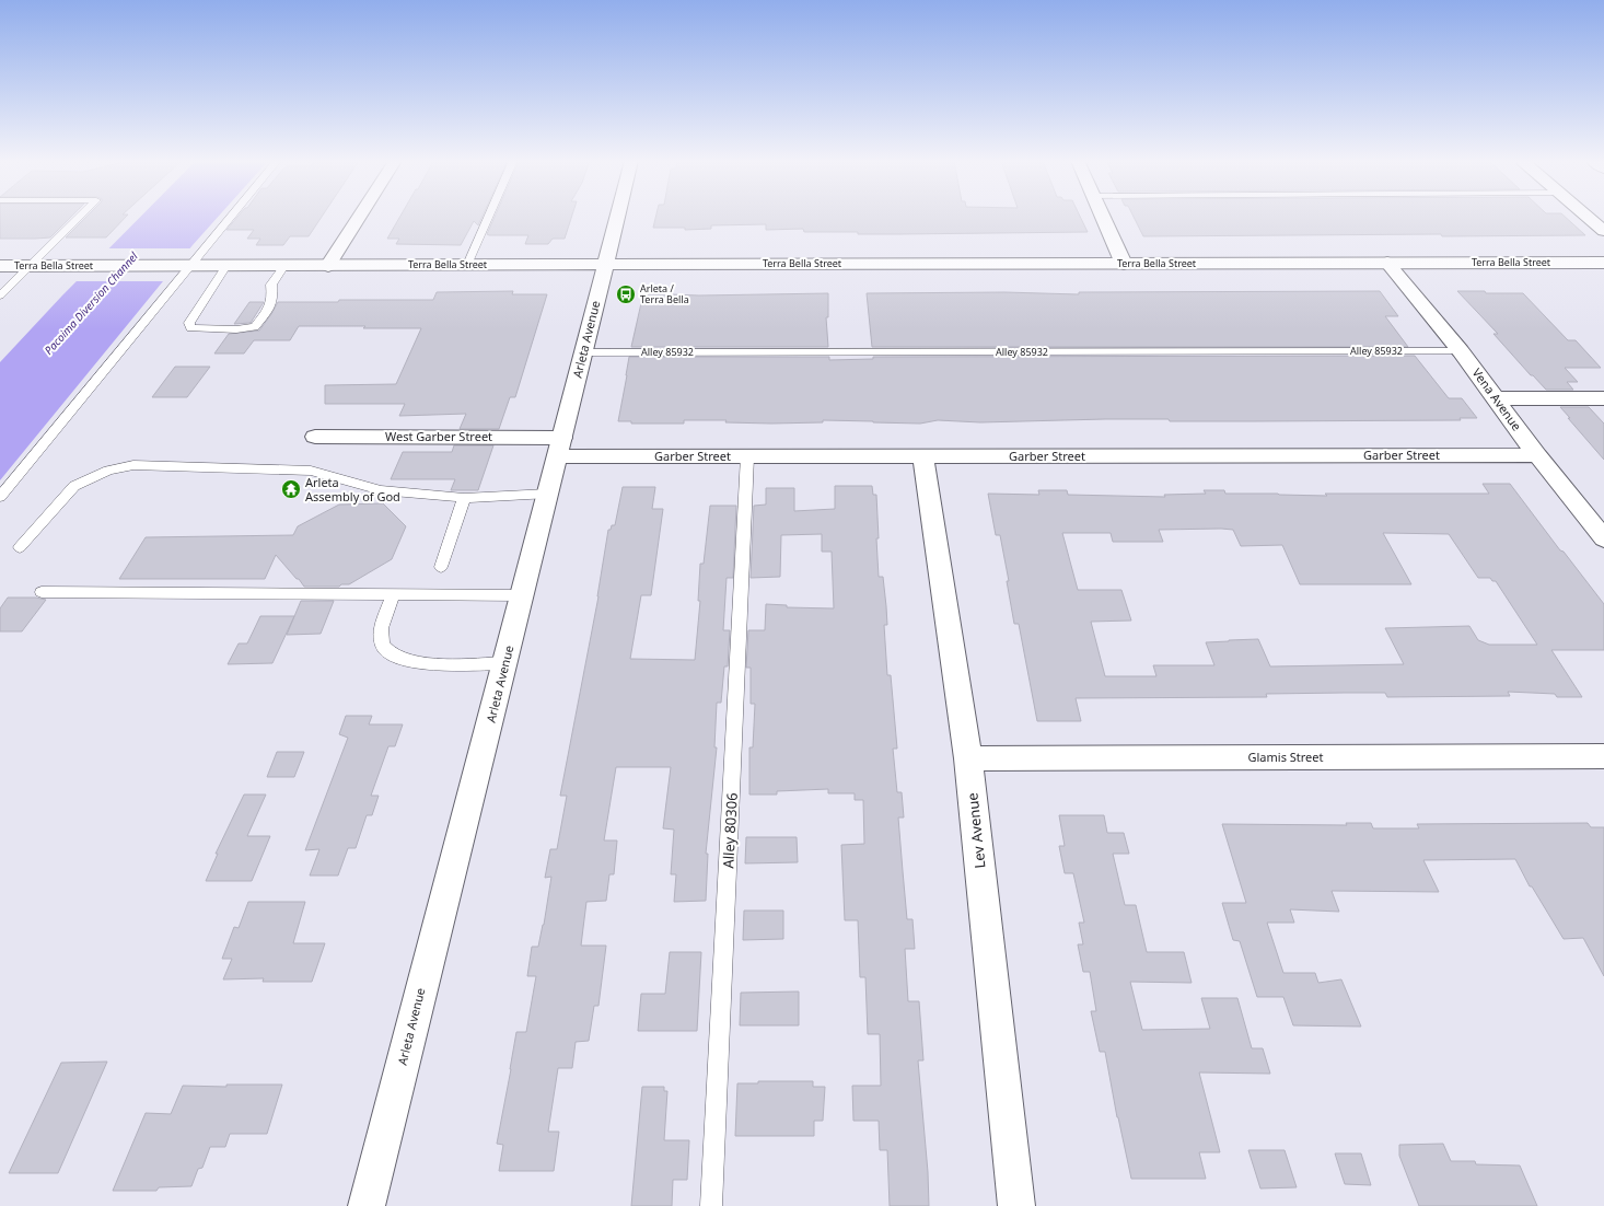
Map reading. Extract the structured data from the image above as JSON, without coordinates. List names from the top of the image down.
{
  "streets": {
    "main road": [
      "Terra Bella Street",
      "Arleta Avenue",
      "Vena Avenue",
      "West Garber Street",
      "Garber Street",
      "Glamis Street",
      "Lev Avenue"
    ],
    "lane": ["Alley 85932", "Alley 80306"]
  },
  "crossings": [
    ["Terra Bella Street", "Arleta Avenue"],
    ["Terra Bella Street", "Vena Avenue"],
    ["Arleta Avenue", "Alley 85932"],
    ["Arleta Avenue", "West Garber Street"],
    ["Arleta Avenue", "Garber Street"],
    ["Alley 85932", "Vena Avenue"],
    ["Vena Avenue", "Garber Street"],
    ["West Garber Street", "Garber Street"],
    ["Garber Street", "Alley 80306"],
    ["Garber Street", "Lev Avenue"],
    ["Glamis Street", "Lev Avenue"]
  ],
  "water": ["Pacoima Diversion Channel"],
  "places": {
    "bus stop": ["Arleta / Terra Bella"],
    "temple": ["Arleta Assembly of God"]
  }
}
